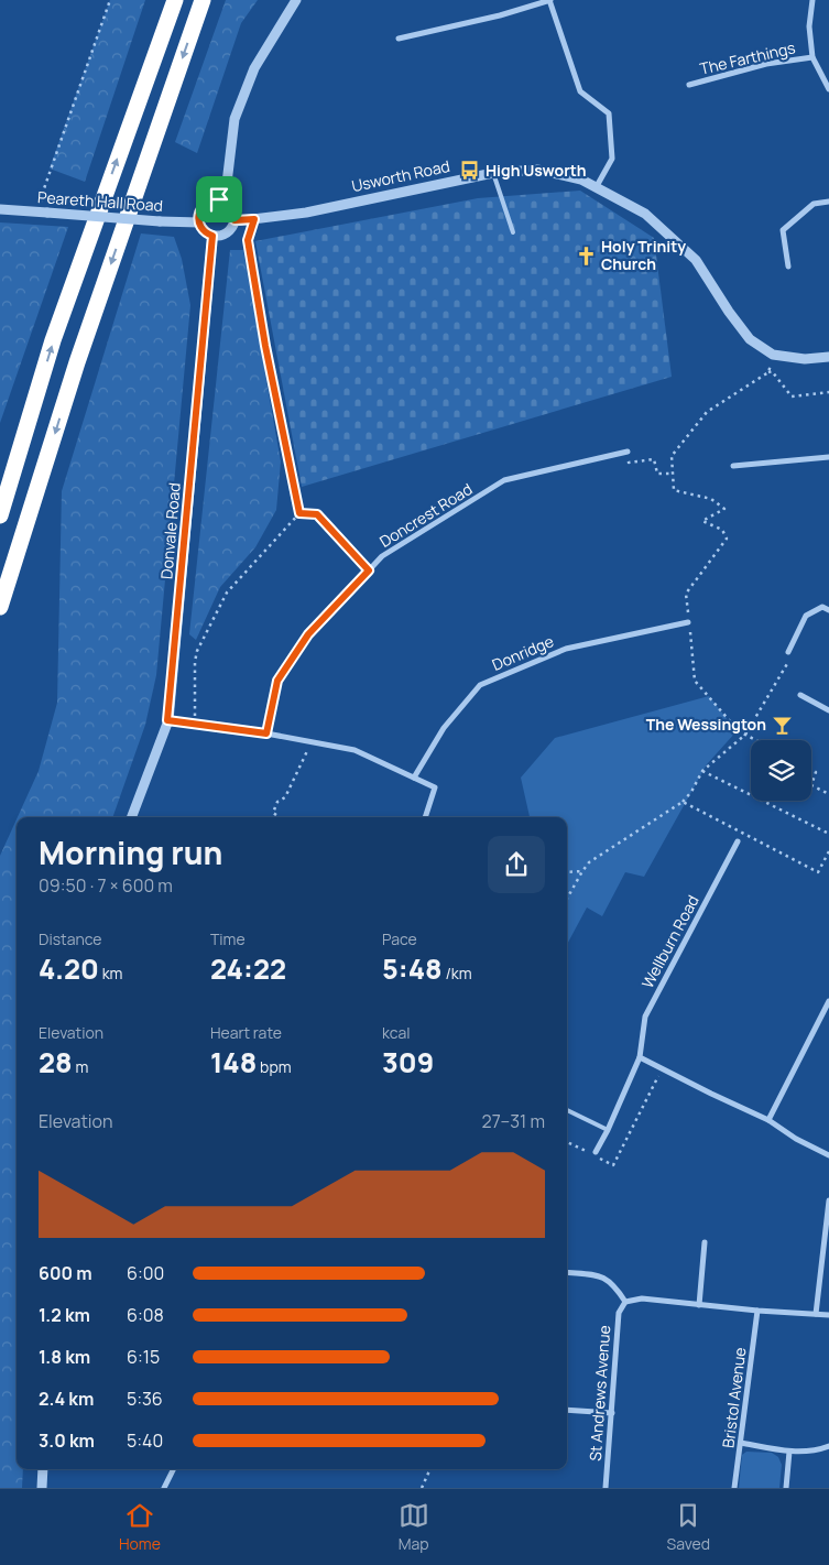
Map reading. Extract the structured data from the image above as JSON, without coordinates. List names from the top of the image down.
{
  "streets": {
    "street": [
      "The Farthings",
      "Usworth Road",
      "Peareth Hall Road",
      "Doncrest Road",
      "Donvale Road",
      "Donridge",
      "Wellburn Road",
      "St Andrews Avenue",
      "Bristol Avenue"
    ]
  },
  "crossings": [
    ["Usworth Road", "Peareth Hall Road"],
    ["Usworth Road", "Donvale Road"],
    ["Peareth Hall Road", "Donvale Road"]
  ],
  "places": {
    "bus stop": ["High Usworth"],
    "church": ["Holy Trinity Church"],
    "bar": ["The Wessington"]
  },
  "page": {
    "heading": ["Morning run", "09:50 · 7 × 600 m"],
    "stats": [
      ["Distance", "4.20 km"],
      ["Time", "24:22"],
      ["Pace", "5:48 /km"],
      ["Elevation", "28 m"],
      ["Heart rate", "148 bpm"],
      ["kcal", "309"]
    ],
    "chart": ["Elevation", "27–31 m"],
    "list": [
      {
        "name": "600 m",
        "note": "6:00"
      },
      {
        "name": "1.2 km",
        "note": "6:08"
      },
      {
        "name": "1.8 km",
        "note": "6:15"
      },
      {
        "name": "2.4 km",
        "note": "5:36"
      },
      {
        "name": "3.0 km",
        "note": "5:40"
      }
    ],
    "tabs": ["Home", "Map", "Saved"]
  }
}
